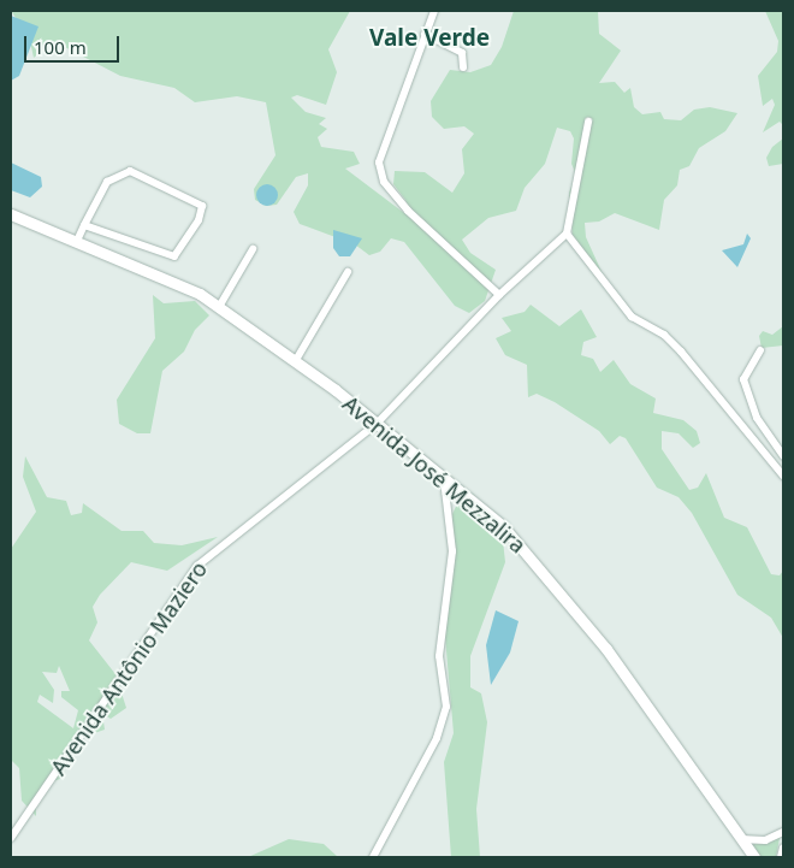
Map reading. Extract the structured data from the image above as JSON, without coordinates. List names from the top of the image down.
{
  "streets": {
    "main road": ["Avenida José Mezzalira"],
    "street": ["Avenida Antônio Maziero"]
  },
  "crossings": [
    ["Avenida José Mezzalira", "Avenida Antônio Maziero"]
  ],
  "districts": ["Vale Verde"],
  "scale_bar": "100 m"
}
